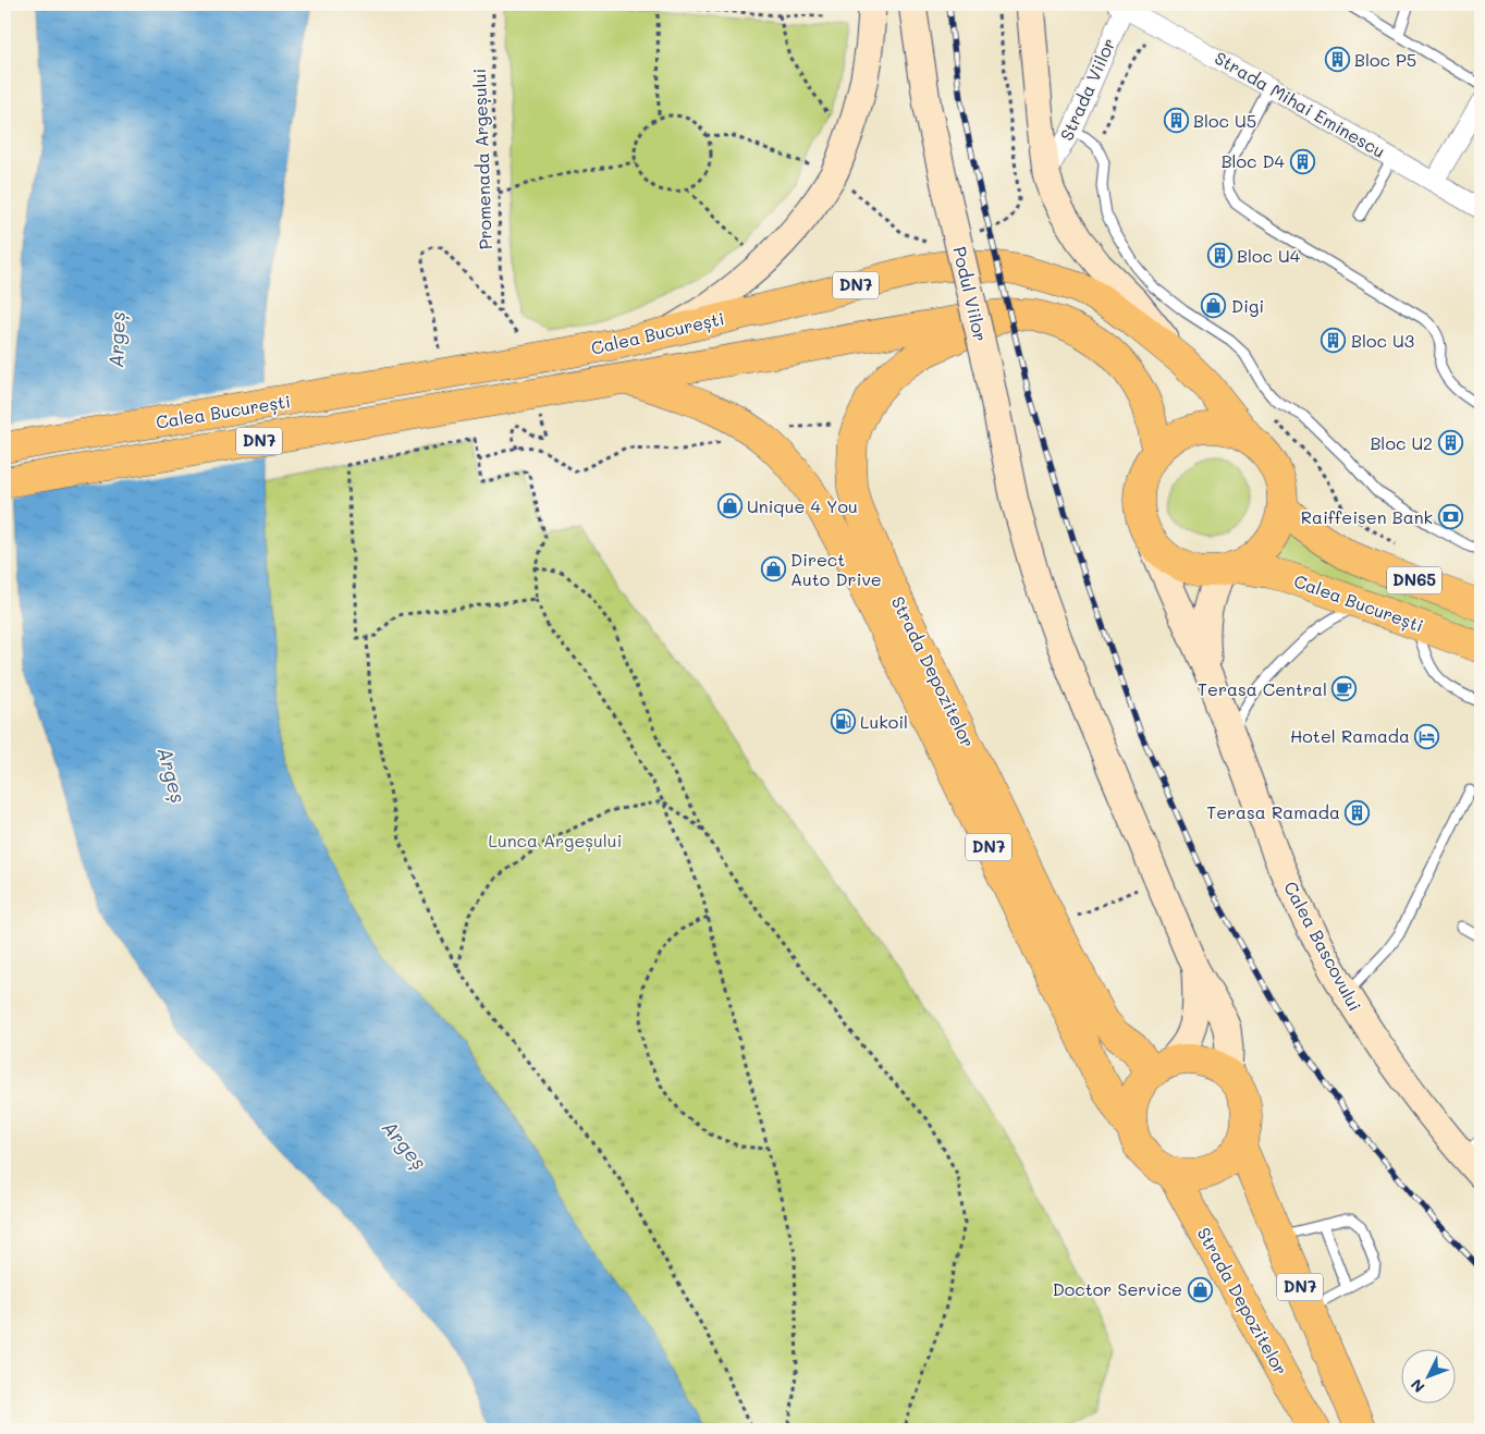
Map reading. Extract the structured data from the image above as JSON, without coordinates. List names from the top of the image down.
{
  "streets": {
    "main road": [
      "DN7",
      "Podul Viilor",
      "Calea București",
      "DN65",
      "Strada Depozitelor",
      "Calea Bascovului"
    ],
    "street": ["Strada Viilor", "Strada Mihai Eminescu"],
    "path": ["Promenada Argeșului"]
  },
  "crossings": [
    ["Strada Viilor", "Strada Mihai Eminescu"],
    ["DN7", "Calea București"],
    ["DN7", "DN65"],
    ["DN7", "Strada Depozitelor"],
    ["DN7", "Calea Bascovului"],
    ["Calea București", "DN65"],
    ["Calea București", "Strada Depozitelor"],
    ["Calea București", "Calea Bascovului"],
    ["DN65", "Calea Bascovului"]
  ],
  "water": ["Argeș"],
  "parks": ["Lunca Argeșului"],
  "places": {
    "building": [
      "Bloc P5",
      "Bloc U5",
      "Bloc D4",
      "Bloc U4",
      "Bloc U3",
      "Bloc U2",
      "Terasa Ramada"
    ],
    "shop": [
      "Digi",
      "Unique 4 You",
      "Direct Auto Drive",
      "Doctor Service"
    ],
    "bank": ["Raiffeisen Bank"],
    "cafe": ["Terasa Central"],
    "fuel station": ["Lukoil"],
    "hotel": ["Hotel Ramada"]
  },
  "north": "bottom left"
}
